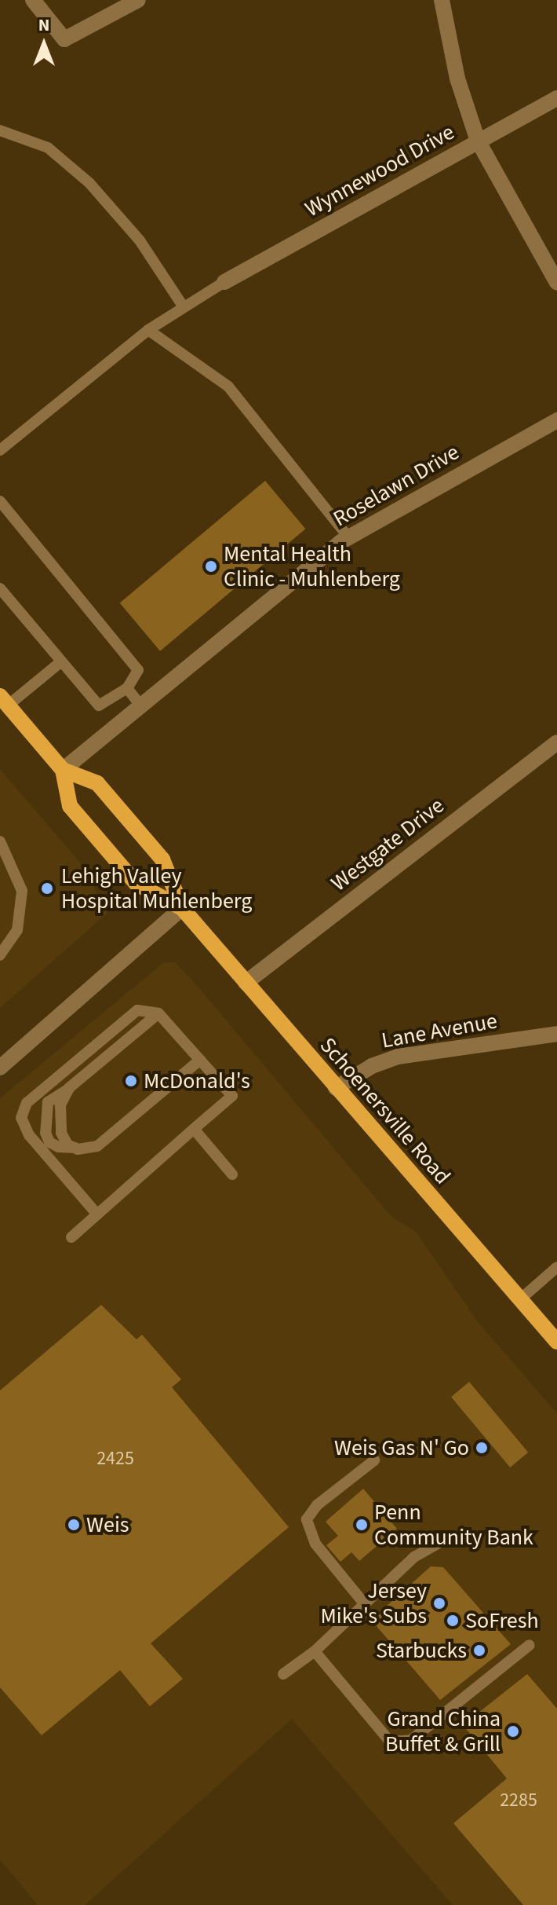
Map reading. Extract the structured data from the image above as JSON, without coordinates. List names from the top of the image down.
{
  "streets": {
    "main road": ["Schoenersville Road"],
    "street": [
      "Wynnewood Drive",
      "Roselawn Drive",
      "Westgate Drive",
      "Lane Avenue"
    ]
  },
  "crossings": [
    ["Roselawn Drive", "Schoenersville Road"],
    ["Westgate Drive", "Schoenersville Road"],
    ["Lane Avenue", "Schoenersville Road"]
  ],
  "places": [
    "Mental Health Clinic - Muhlenberg",
    "Lehigh Valley Hospital Muhlenberg",
    "McDonald's",
    "Weis Gas N' Go",
    "Weis",
    "Penn Community Bank",
    "Jersey Mike's Subs",
    "SoFresh",
    "Starbucks",
    "Grand China Buffet & Grill"
  ],
  "house_numbers": ["2425", "2285"],
  "north": "top"
}
